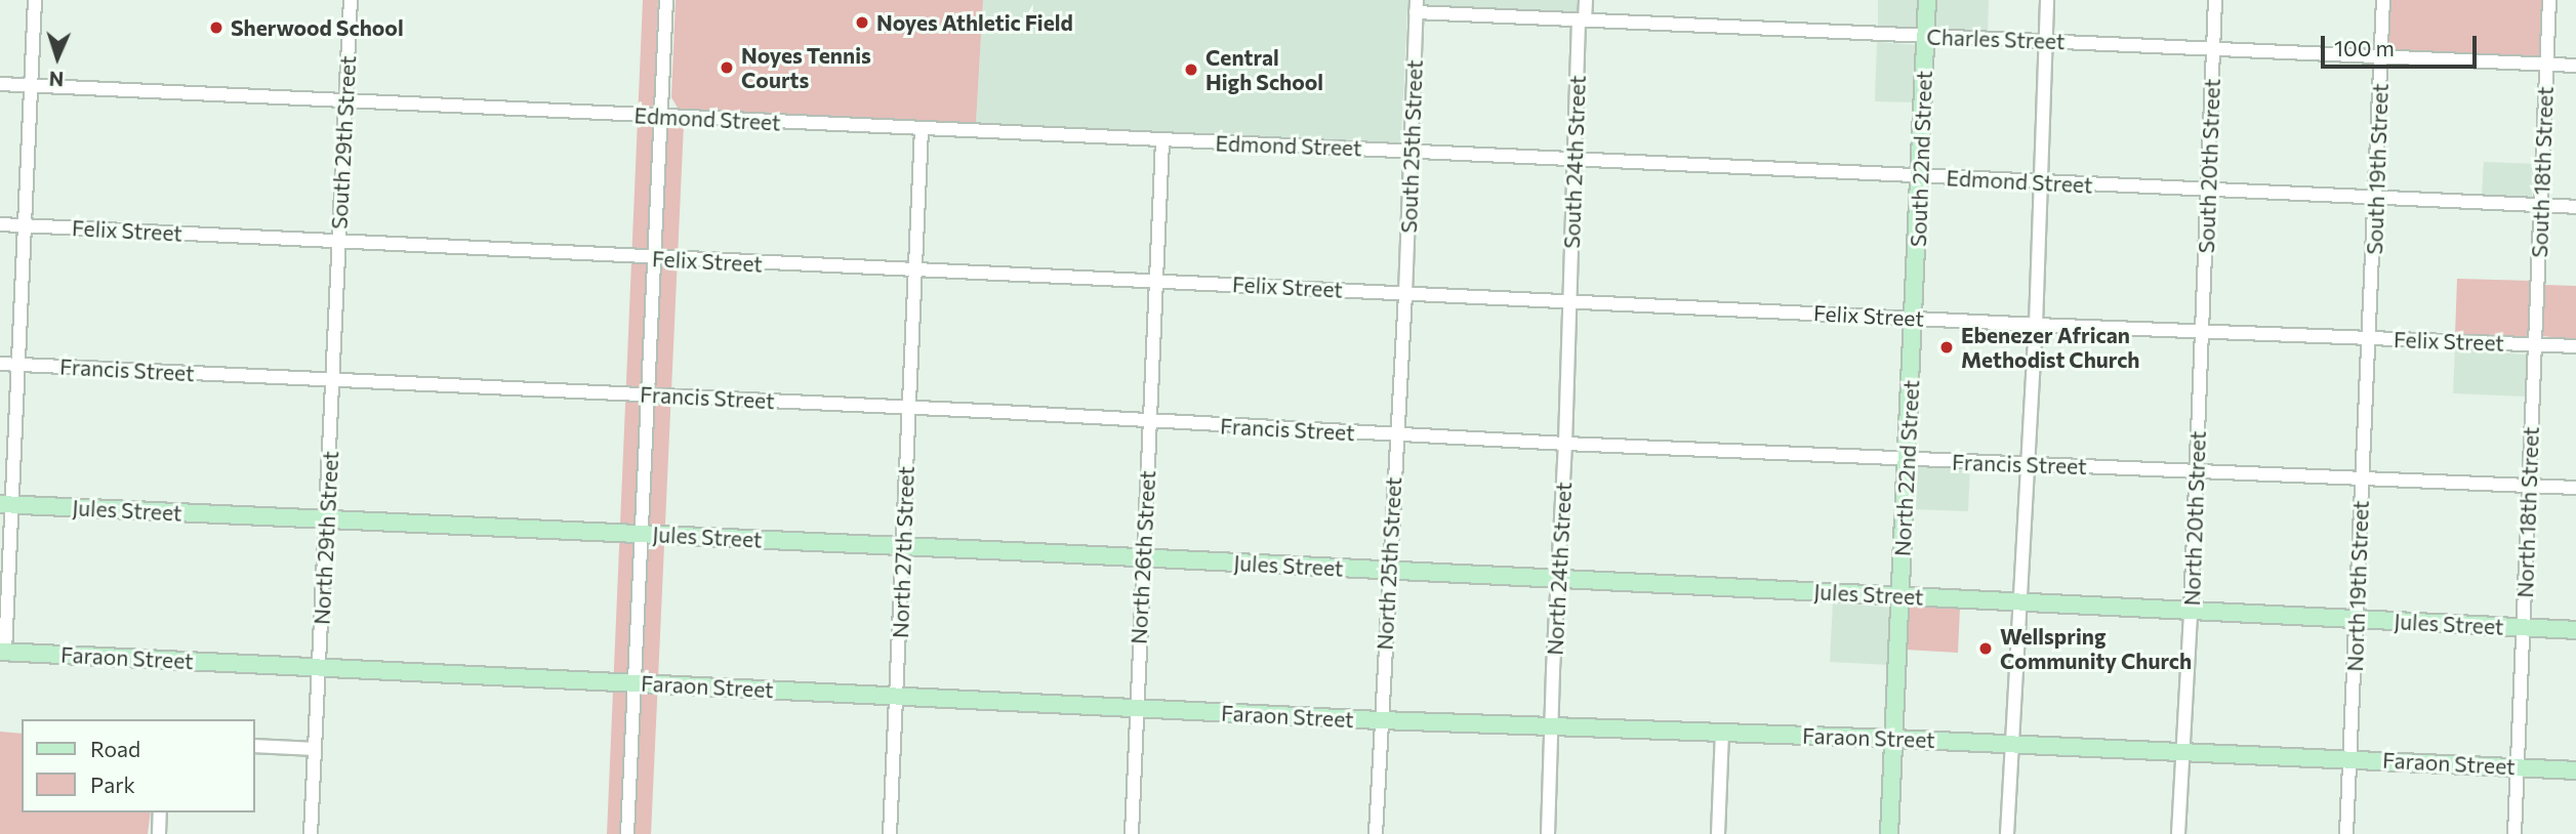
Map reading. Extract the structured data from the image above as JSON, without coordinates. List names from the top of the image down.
{
  "streets": {
    "main road": [
      "South 22nd Street",
      "North 22nd Street",
      "Jules Street",
      "Faraon Street"
    ],
    "street": [
      "Charles Street",
      "Edmond Street",
      "South 29th Street",
      "South 25th Street",
      "South 24th Street",
      "South 20th Street",
      "South 19th Street",
      "South 18th Street",
      "Felix Street",
      "Francis Street",
      "North 18th Street",
      "North 20th Street",
      "North 29th Street",
      "North 27th Street",
      "North 26th Street",
      "North 25th Street",
      "North 24th Street",
      "North 19th Street"
    ]
  },
  "crossings": [
    ["Charles Street", "South 25th Street"],
    ["Charles Street", "South 22nd Street"],
    ["Charles Street", "South 24th Street"],
    ["Charles Street", "South 20th Street"],
    ["Charles Street", "South 19th Street"],
    ["Charles Street", "South 18th Street"],
    ["Edmond Street", "South 29th Street"],
    ["Edmond Street", "South 25th Street"],
    ["Edmond Street", "South 22nd Street"],
    ["Edmond Street", "South 24th Street"],
    ["Edmond Street", "South 20th Street"],
    ["Edmond Street", "South 19th Street"],
    ["Edmond Street", "South 18th Street"],
    ["Edmond Street", "North 27th Street"],
    ["Edmond Street", "North 26th Street"],
    ["South 29th Street", "Felix Street"],
    ["South 29th Street", "North 29th Street"],
    ["South 25th Street", "Felix Street"],
    ["South 25th Street", "North 25th Street"],
    ["South 22nd Street", "Felix Street"],
    ["South 22nd Street", "North 22nd Street"],
    ["South 24th Street", "Felix Street"],
    ["South 24th Street", "North 24th Street"],
    ["South 20th Street", "Felix Street"],
    ["South 20th Street", "North 20th Street"],
    ["South 19th Street", "Felix Street"],
    ["South 19th Street", "North 19th Street"],
    ["South 18th Street", "Felix Street"],
    ["South 18th Street", "North 18th Street"],
    ["Felix Street", "North 22nd Street"],
    ["Felix Street", "North 18th Street"],
    ["Felix Street", "North 20th Street"],
    ["Felix Street", "North 29th Street"],
    ["Felix Street", "North 27th Street"],
    ["Felix Street", "North 26th Street"],
    ["Felix Street", "North 25th Street"],
    ["Felix Street", "North 24th Street"],
    ["Felix Street", "North 19th Street"],
    ["Francis Street", "North 22nd Street"],
    ["Francis Street", "North 18th Street"],
    ["Francis Street", "North 20th Street"],
    ["Francis Street", "North 29th Street"],
    ["Francis Street", "North 27th Street"],
    ["Francis Street", "North 26th Street"],
    ["Francis Street", "North 25th Street"],
    ["Francis Street", "North 24th Street"],
    ["Francis Street", "North 19th Street"],
    ["North 22nd Street", "Jules Street"],
    ["North 22nd Street", "Faraon Street"],
    ["Jules Street", "North 18th Street"],
    ["Jules Street", "North 20th Street"],
    ["Jules Street", "North 29th Street"],
    ["Jules Street", "North 27th Street"],
    ["Jules Street", "North 26th Street"],
    ["Jules Street", "North 25th Street"],
    ["Jules Street", "North 24th Street"],
    ["Jules Street", "North 19th Street"],
    ["North 18th Street", "Faraon Street"],
    ["North 20th Street", "Faraon Street"],
    ["North 29th Street", "Faraon Street"],
    ["North 27th Street", "Faraon Street"],
    ["North 26th Street", "Faraon Street"],
    ["North 25th Street", "Faraon Street"],
    ["North 24th Street", "Faraon Street"],
    ["North 19th Street", "Faraon Street"]
  ],
  "places": [
    "Noyes Athletic Field",
    "Sherwood School",
    "Noyes Tennis Courts",
    "Central High School",
    "Ebenezer African Methodist Church",
    "Wellspring Community Church"
  ],
  "legend": ["Road", "Park"],
  "scale_bar": "100 m",
  "north": "bottom"
}
